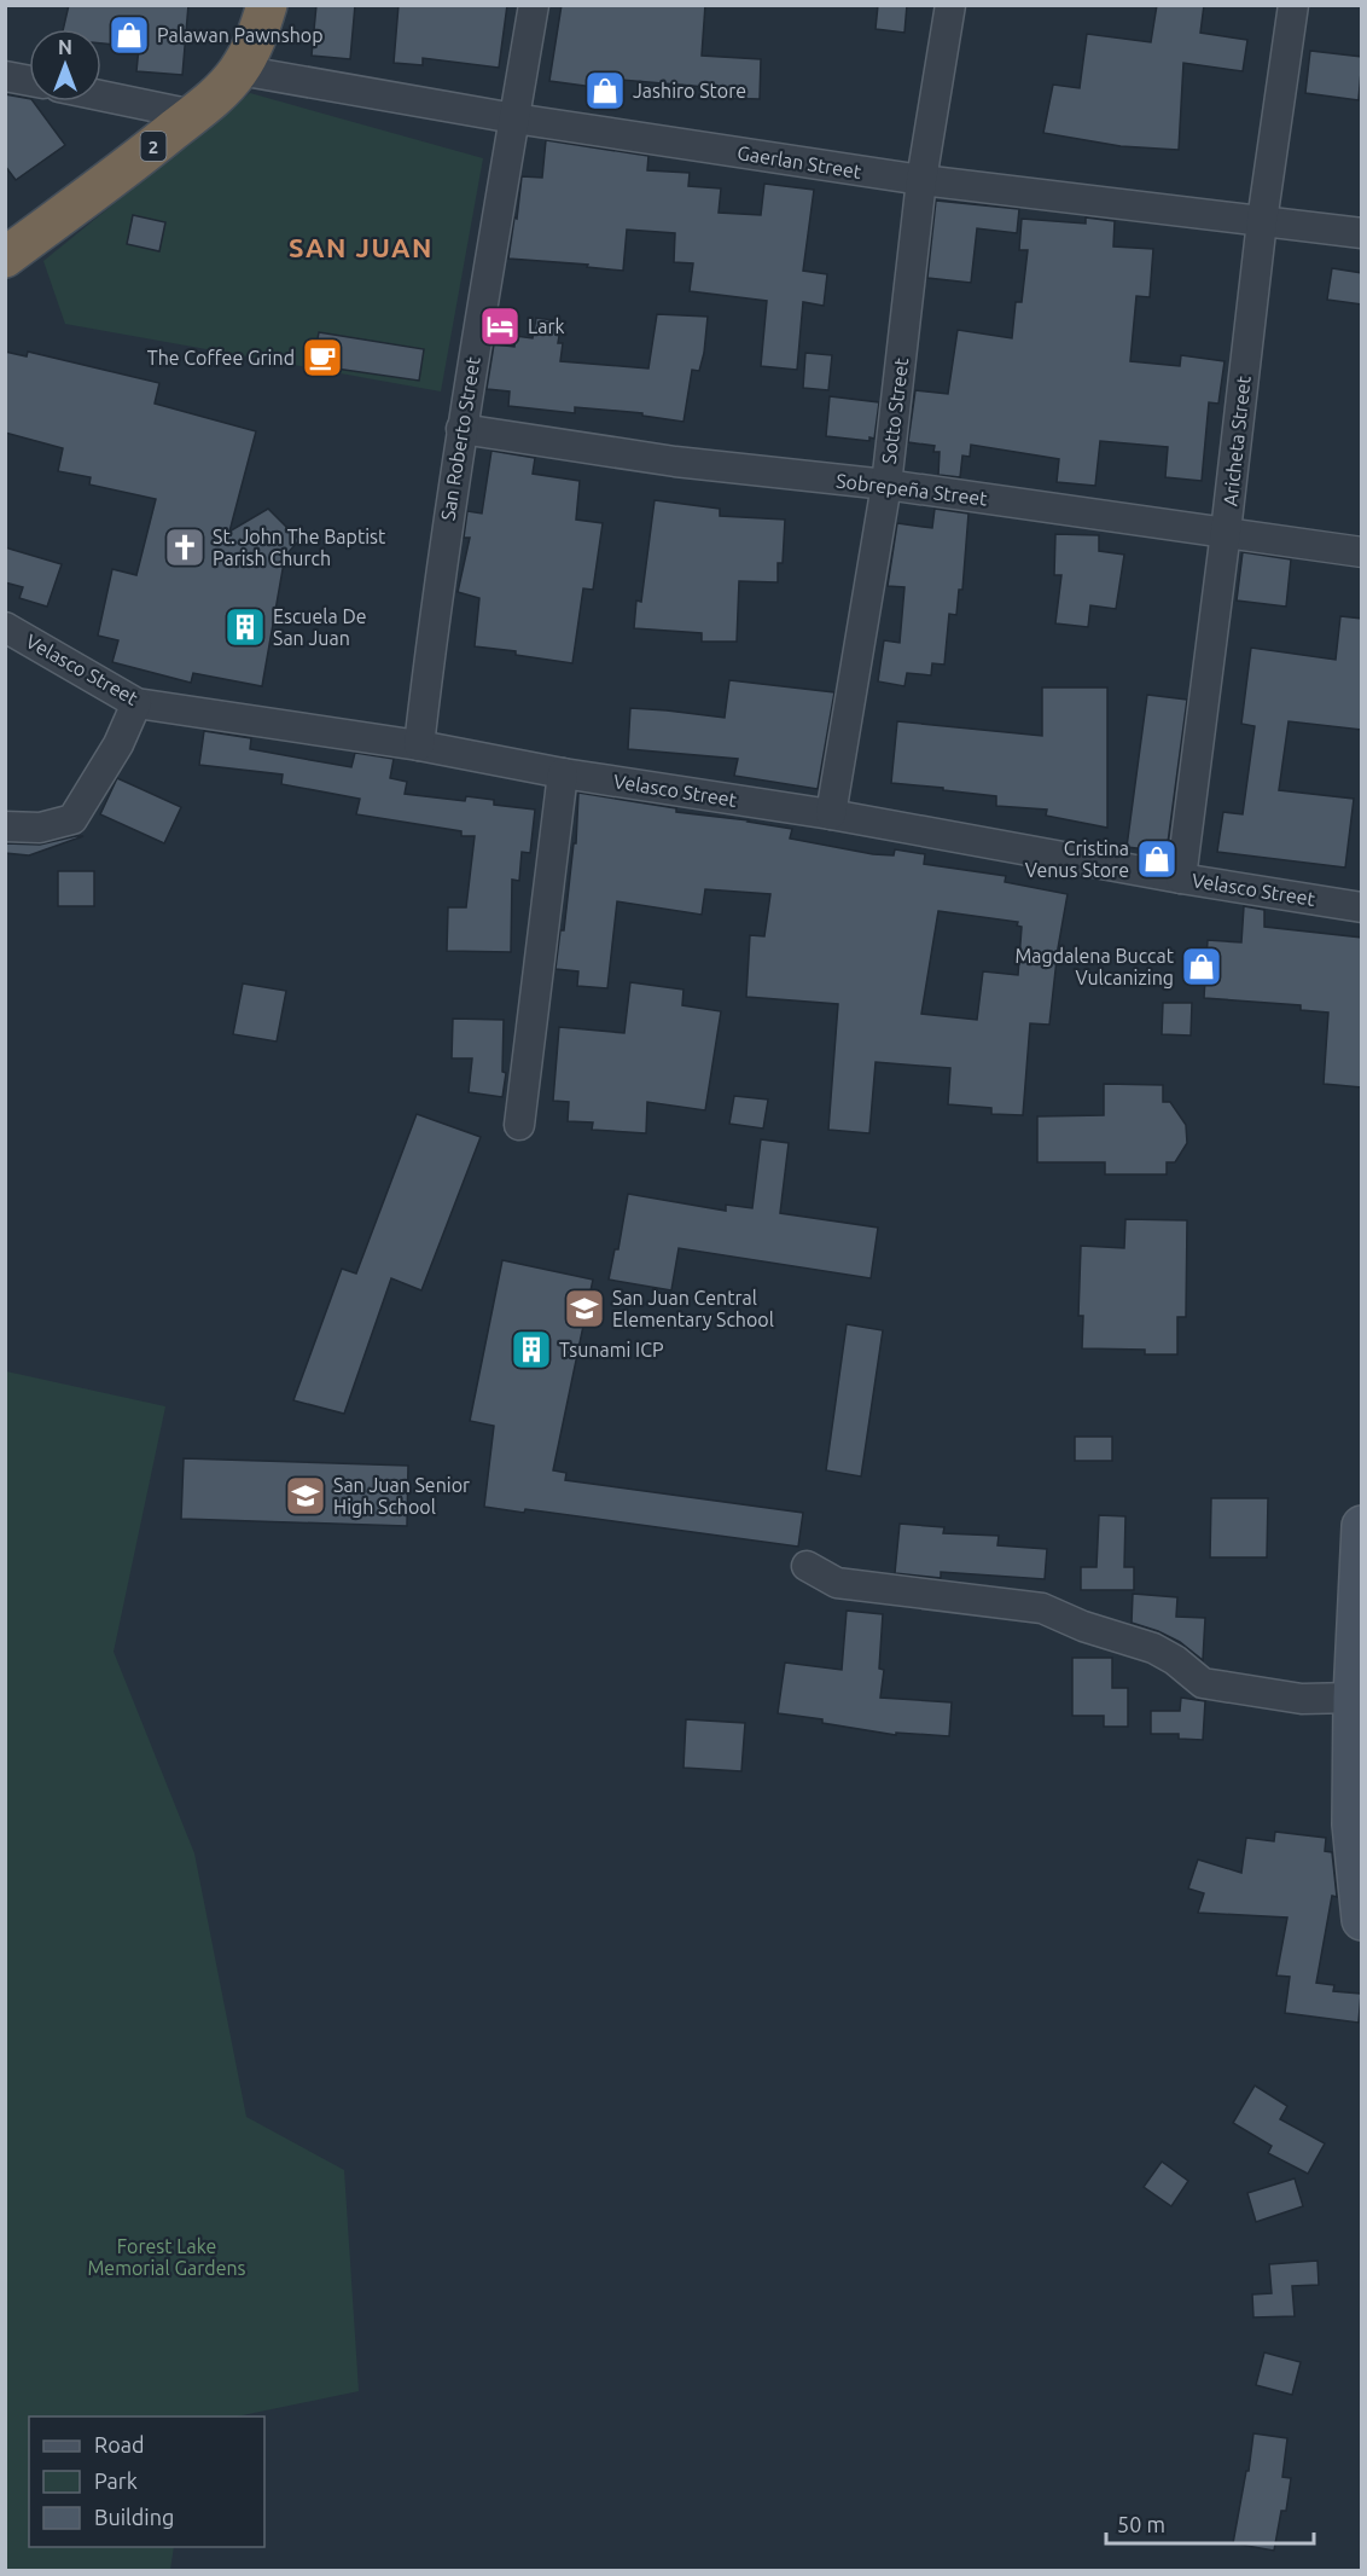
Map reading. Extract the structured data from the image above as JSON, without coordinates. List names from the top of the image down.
{
  "streets": {
    "highway": ["2"],
    "street": [
      "Gaerlan Street",
      "Sotto Street",
      "San Roberto Street",
      "Aricheta Street",
      "Sobrepeña Street",
      "Velasco Street"
    ]
  },
  "crossings": [
    ["2", "Gaerlan Street"],
    ["Gaerlan Street", "Sotto Street"],
    ["Gaerlan Street", "San Roberto Street"],
    ["Gaerlan Street", "Aricheta Street"],
    ["Sotto Street", "Sobrepeña Street"],
    ["Sotto Street", "Velasco Street"],
    ["San Roberto Street", "Sobrepeña Street"],
    ["San Roberto Street", "Velasco Street"],
    ["Aricheta Street", "Sobrepeña Street"],
    ["Aricheta Street", "Velasco Street"]
  ],
  "districts": ["SAN JUAN"],
  "parks": ["Forest Lake Memorial Gardens"],
  "places": {
    "shop": [
      "Palawan Pawnshop",
      "Jashiro Store",
      "Cristina Venus Store",
      "Magdalena Buccat Vulcanizing"
    ],
    "hotel": ["Lark"],
    "cafe": ["The Coffee Grind"],
    "church": ["St. John The Baptist Parish Church"],
    "building": ["Escuela De San Juan", "Tsunami ICP"],
    "school or university": ["San Juan Central Elementary School", "San Juan Senior High School"]
  },
  "legend": ["Road", "Park", "Building"],
  "scale_bar": "50 m",
  "north": "top"
}
